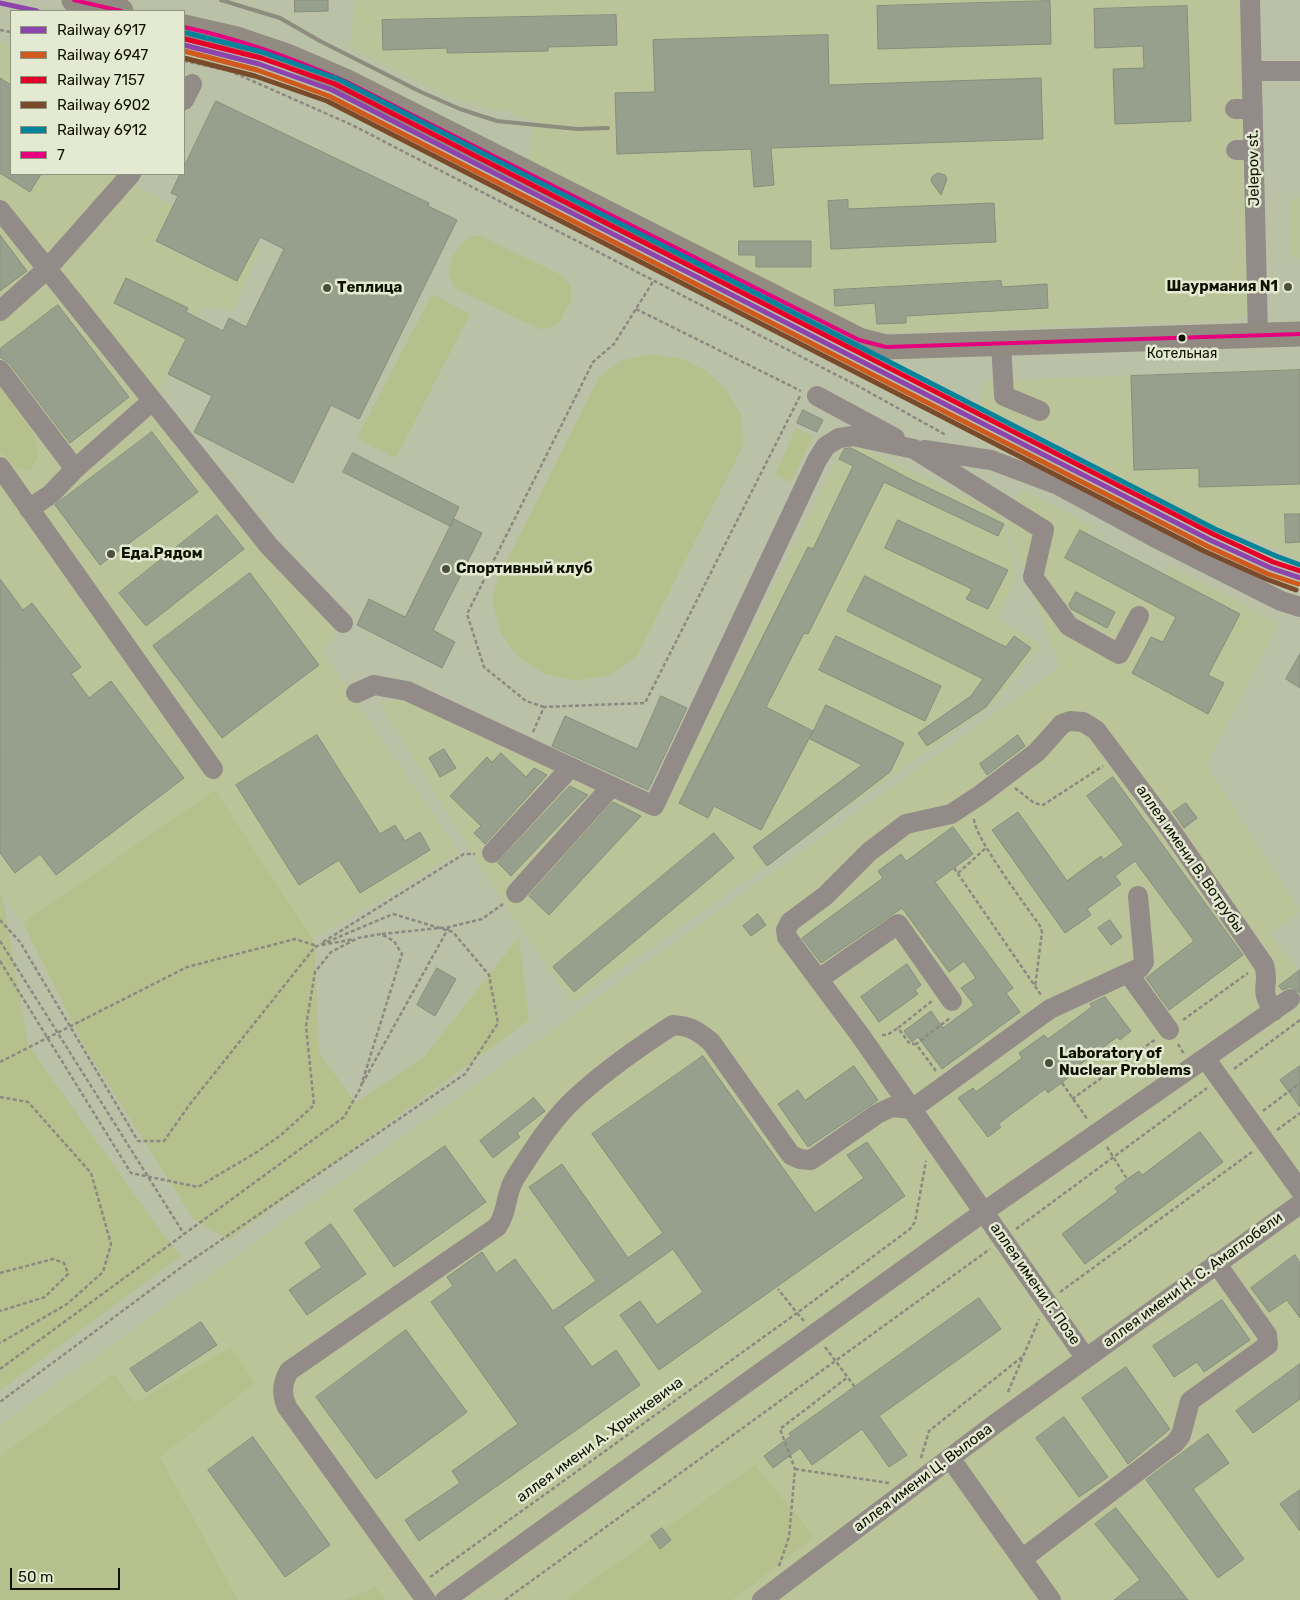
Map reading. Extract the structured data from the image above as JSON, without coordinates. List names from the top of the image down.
{
  "streets": {
    "street": [
      "Jelepov st.",
      "аллея имени В. Вотрубы",
      "аллея имени Н. С. Амаглобели",
      "аллея имени Г. Позе",
      "аллея имени Ц. Вылова"
    ],
    "path": ["аллея имени А. Хрынкевича"]
  },
  "crossings": [
    ["аллея имени В. Вотрубы", "аллея имени Г. Позе"],
    ["аллея имени Н. С. Амаглобели", "аллея имени Г. Позе"],
    ["аллея имени Н. С. Амаглобели", "аллея имени Ц. Вылова"],
    ["аллея имени Г. Позе", "аллея имени А. Хрынкевича"],
    ["аллея имени Г. Позе", "аллея имени Ц. Вылова"]
  ],
  "places": [
    "Шаурмания N1",
    "Теплица",
    "Котельная",
    "Еда.Рядом",
    "Спортивный клуб",
    "Laboratory of Nuclear Problems"
  ],
  "lines": [
    "transit line 7",
    "rail line 6917",
    "rail line 6912",
    "rail line 7157",
    "rail line 6947",
    "rail line 6902"
  ],
  "legend": [
    "Railway 6917",
    "Railway 6947",
    "Railway 7157",
    "Railway 6902",
    "Railway 6912",
    "7"
  ],
  "scale_bar": "50 m"
}
